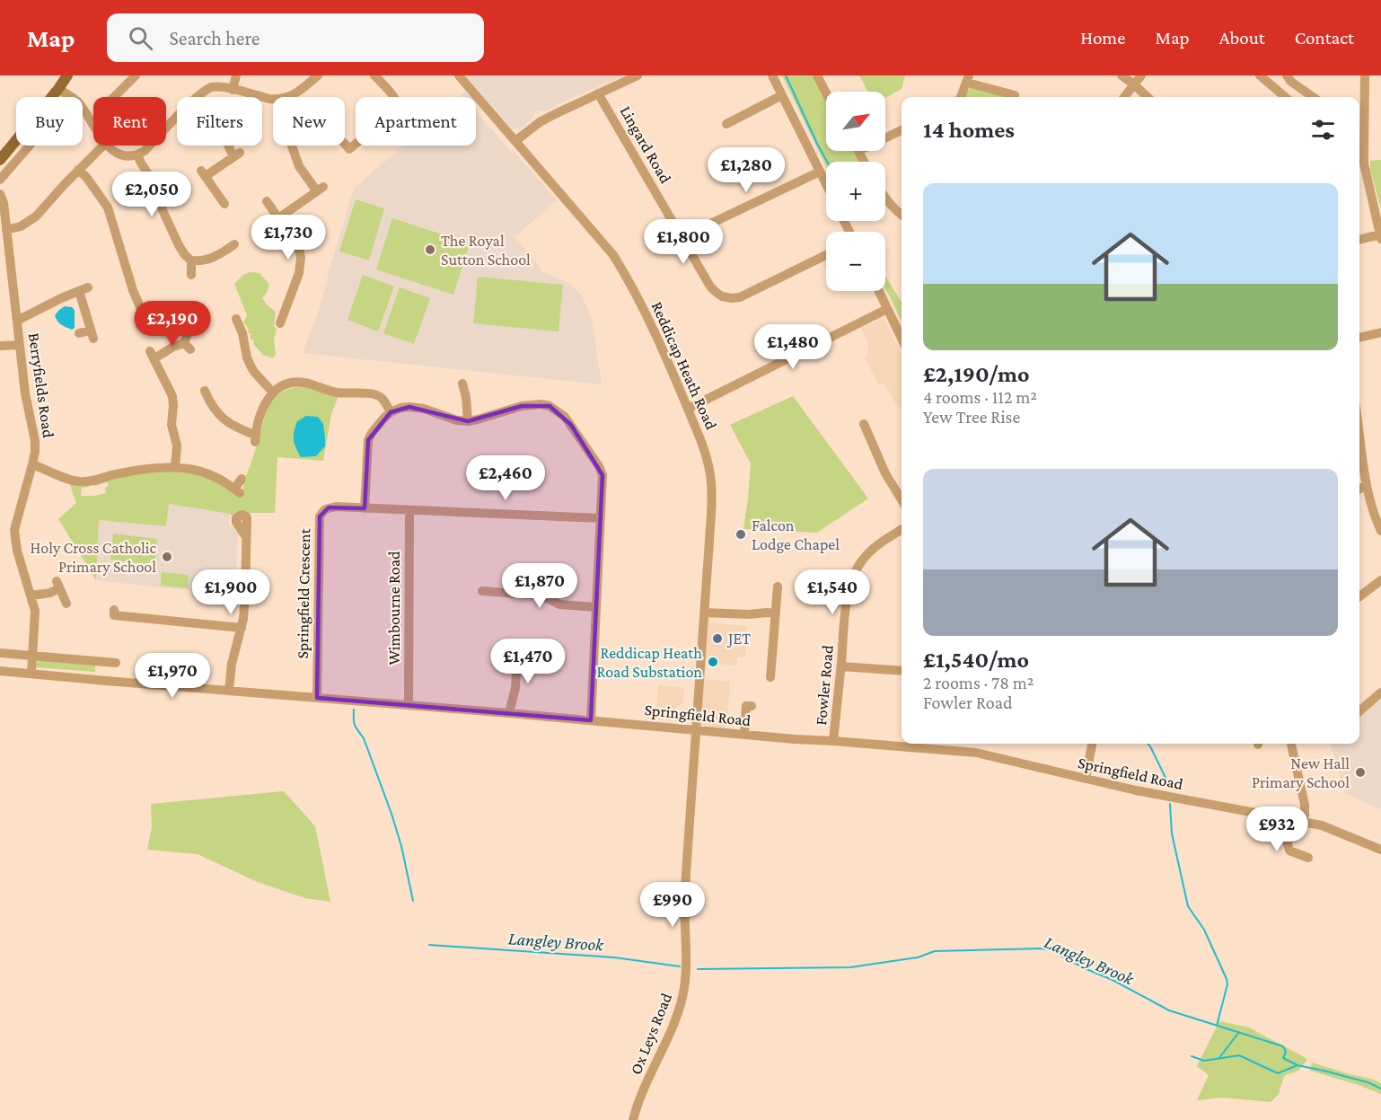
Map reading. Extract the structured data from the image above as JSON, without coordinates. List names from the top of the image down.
{
  "streets": {
    "street": [
      "Lingard Road",
      "Reddicap Heath Road",
      "Berryfields Road",
      "Springfield Crescent",
      "Wimbourne Road",
      "Fowler Road",
      "Springfield Road",
      "Ox Leys Road"
    ]
  },
  "crossings": [
    ["Reddicap Heath Road", "Springfield Road"],
    ["Reddicap Heath Road", "Ox Leys Road"],
    ["Berryfields Road", "Springfield Road"],
    ["Springfield Crescent", "Wimbourne Road"],
    ["Springfield Crescent", "Springfield Road"],
    ["Wimbourne Road", "Springfield Road"],
    ["Fowler Road", "Springfield Road"],
    ["Springfield Road", "Ox Leys Road"]
  ],
  "water": ["Langley Brook"],
  "places": [
    "The Royal Sutton School",
    "Falcon Lodge Chapel",
    "Holy Cross Catholic Primary School",
    "JET",
    "Reddicap Heath Road Substation",
    "New Hall Primary School"
  ],
  "north": "top right",
  "page": {
    "header": "Map",
    "search": "Search here",
    "nav": [
      "Home",
      "Map",
      "About",
      "Contact"
    ],
    "map_buttons": ["+", "−"],
    "chip": [
      "Buy",
      "Rent",
      "Filters",
      "New",
      "Apartment"
    ],
    "heading": "14 homes",
    "price": [
      "£1,280",
      "£2,050",
      "£1,730",
      "£1,800",
      "£2,190",
      "£1,480",
      "£2,460",
      "£1,870",
      "£1,900",
      "£1,540",
      "£1,470",
      "£1,970",
      "£932",
      "£990"
    ],
    "list": [
      {
        "name": "£2,190/mo",
        "note": "4 rooms · 112 m² · Yew Tree Rise"
      },
      {
        "name": "£1,540/mo",
        "note": "2 rooms · 78 m² · Fowler Road"
      }
    ]
  }
}
